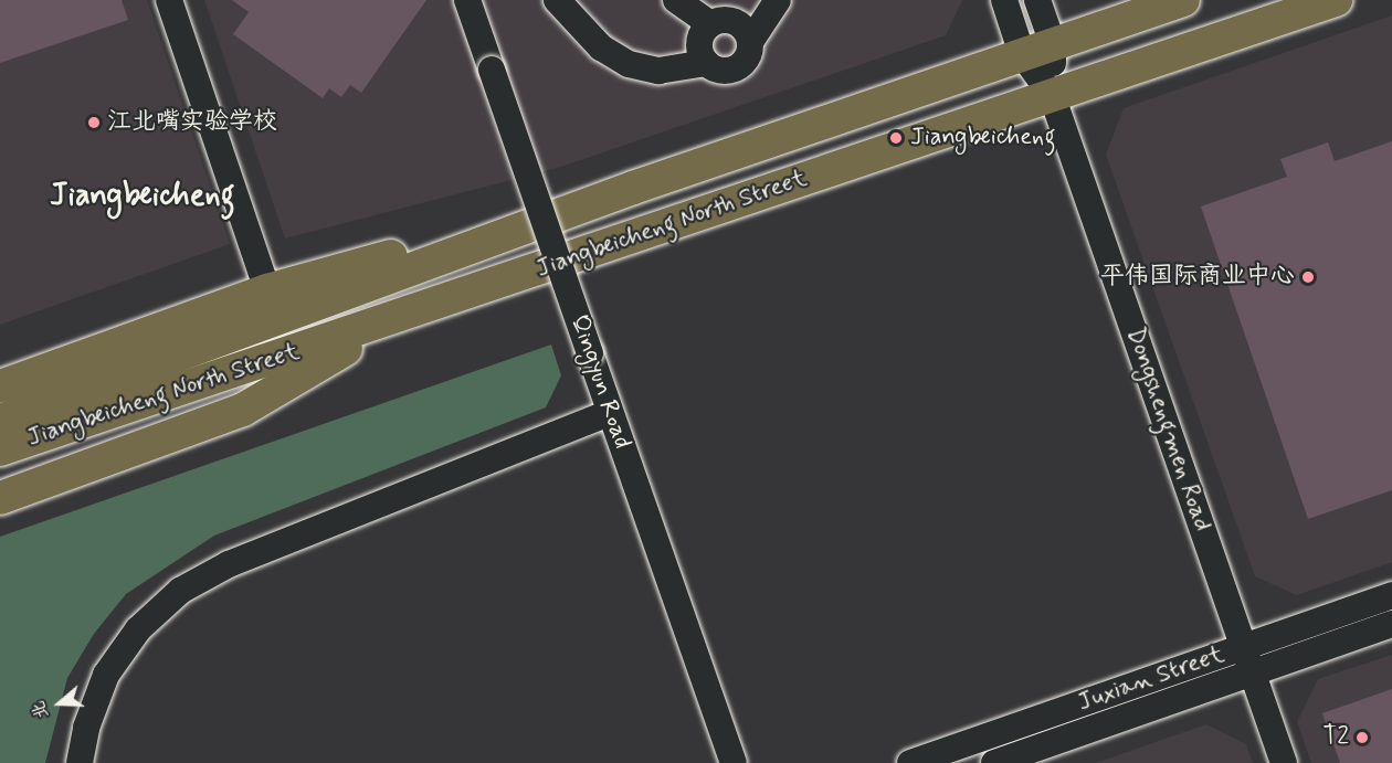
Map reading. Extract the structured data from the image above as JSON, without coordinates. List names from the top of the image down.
{
  "streets": {
    "main road": ["Jiangbeicheng North Street"],
    "street": ["Qingyun Road", "Dongshengmen Road", "Juxian Street"]
  },
  "crossings": [
    ["Jiangbeicheng North Street", "Dongshengmen Road"],
    ["Dongshengmen Road", "Juxian Street"]
  ],
  "districts": ["Jiangbeicheng"],
  "places": [
    "江北嘴实验学校",
    "Jiangbeicheng",
    "平伟国际商业中心",
    "T2"
  ],
  "north": "left"
}
